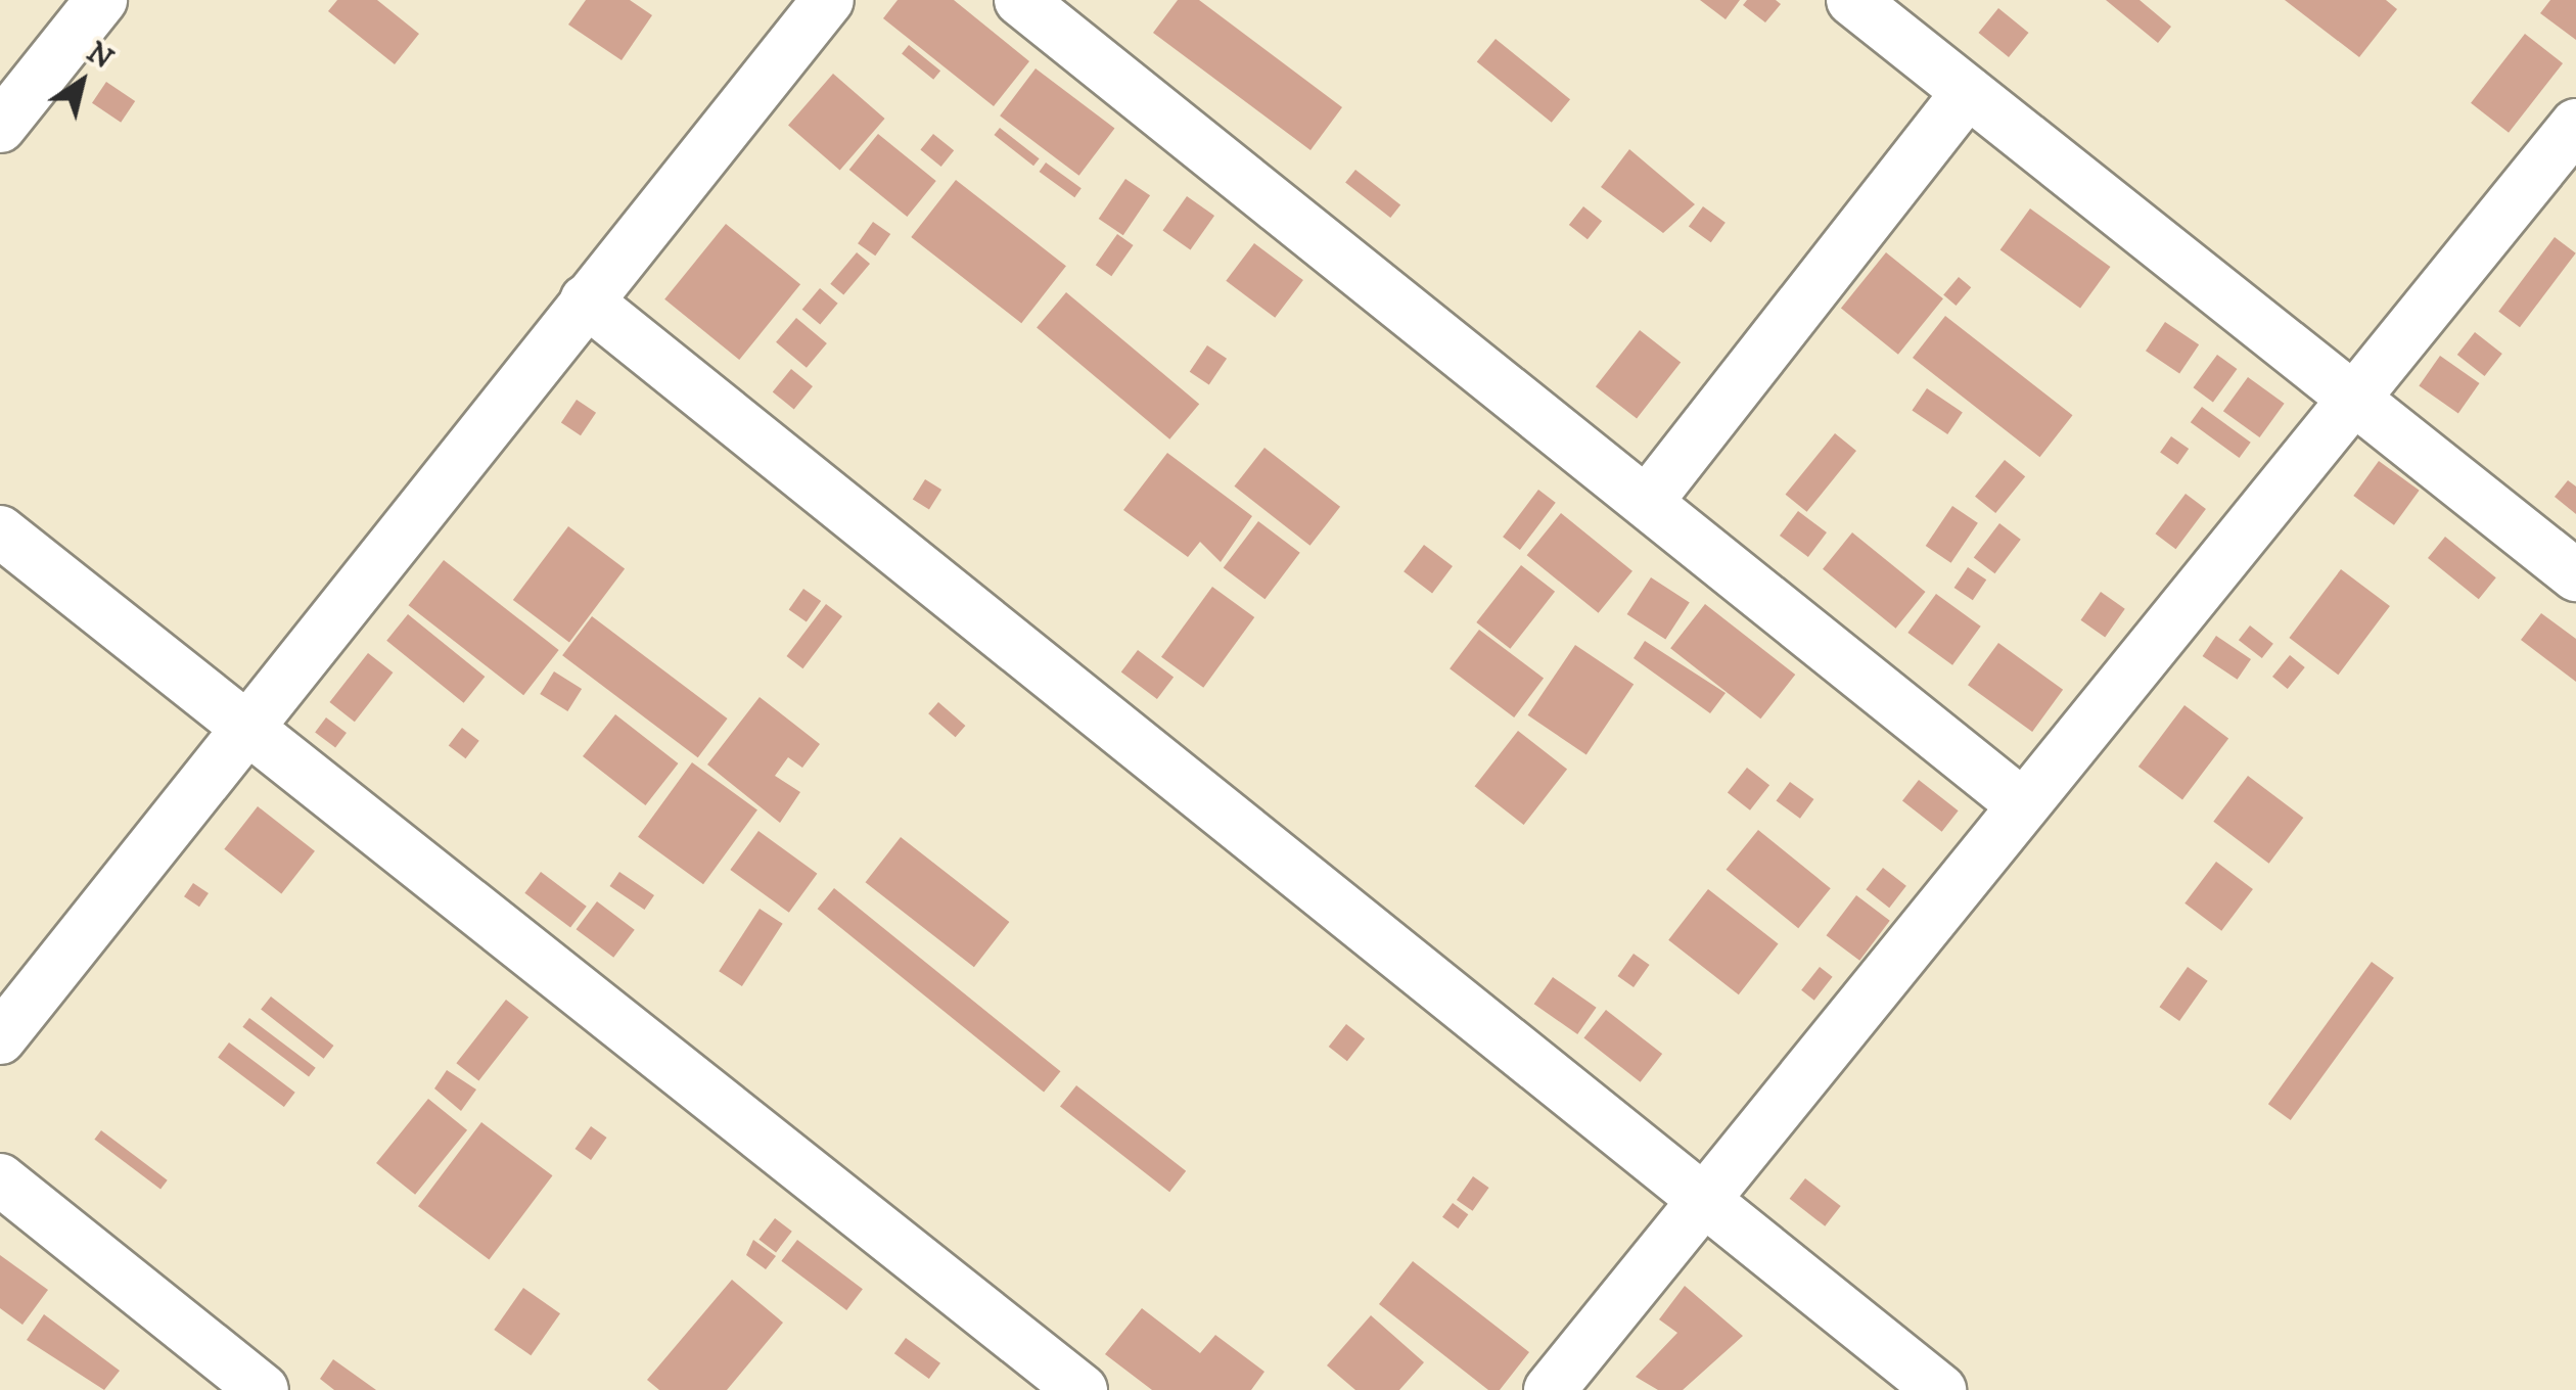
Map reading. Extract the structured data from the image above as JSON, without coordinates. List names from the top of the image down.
{
  "north": "top right"
}
